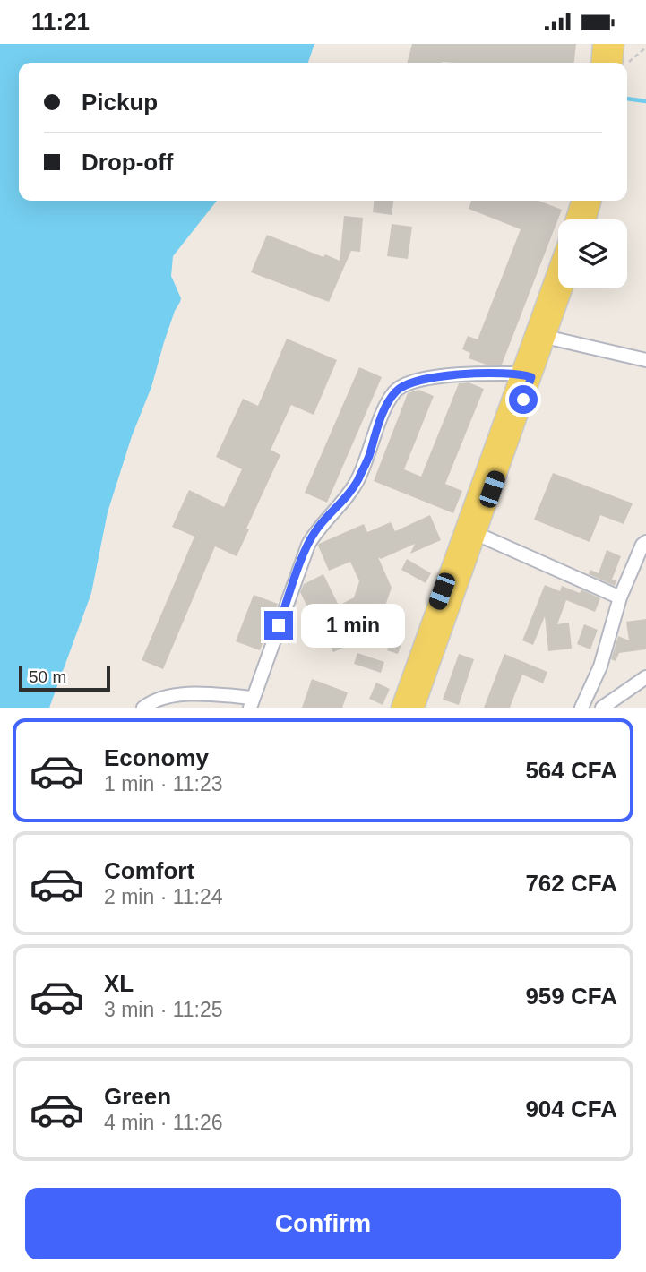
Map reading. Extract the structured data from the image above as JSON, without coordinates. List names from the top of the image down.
{
  "scale_bar": "50 m",
  "page": {
    "status": "11:21",
    "banner": ["Pickup", "Drop-off"],
    "bubble": "1 min",
    "scale": "50 m",
    "list": [
      {
        "name": "Economy",
        "note": "1 min · 11:23",
        "value": "564 CFA"
      },
      {
        "name": "Comfort",
        "note": "2 min · 11:24",
        "value": "762 CFA"
      },
      {
        "name": "XL",
        "note": "3 min · 11:25",
        "value": "959 CFA"
      },
      {
        "name": "Green",
        "note": "4 min · 11:26",
        "value": "904 CFA"
      }
    ],
    "buttons": "Confirm"
  }
}
